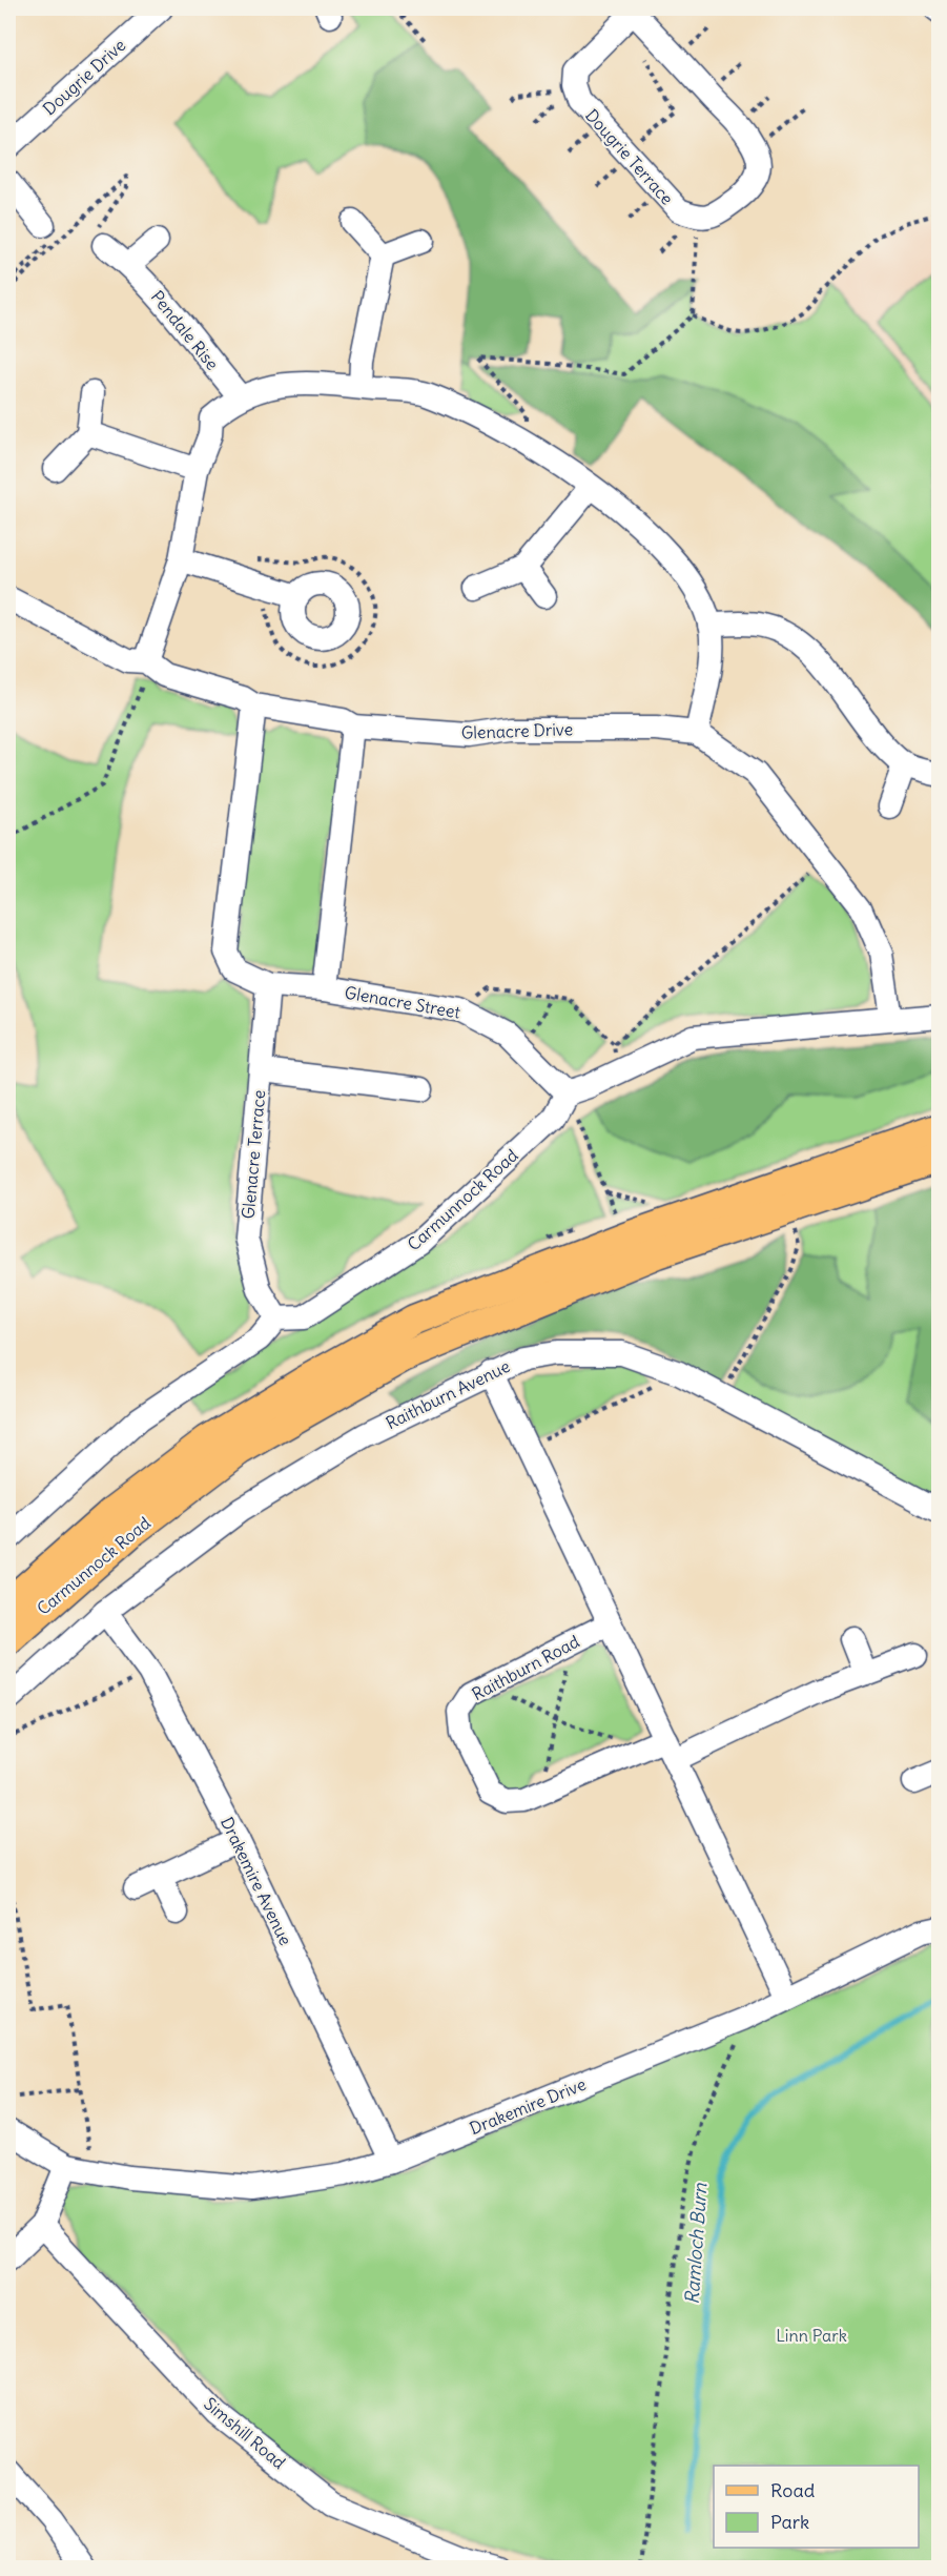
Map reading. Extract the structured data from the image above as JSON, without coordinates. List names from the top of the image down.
{
  "streets": {
    "main road": ["Carmunnock Road"],
    "street": [
      "Dougrie Drive",
      "Dougrie Terrace",
      "Pendale Rise",
      "Glenacre Drive",
      "Glenacre Street",
      "Glenacre Terrace",
      "Raithburn Avenue",
      "Raithburn Road",
      "Drakemire Avenue",
      "Drakemire Drive",
      "Simshill Road"
    ]
  },
  "crossings": [
    ["Glenacre Street", "Carmunnock Road"],
    ["Glenacre Terrace", "Carmunnock Road"],
    ["Raithburn Avenue", "Drakemire Avenue"],
    ["Drakemire Avenue", "Drakemire Drive"]
  ],
  "water": ["Ramloch Burn"],
  "parks": ["Linn Park"],
  "legend": ["Road", "Park"]
}
